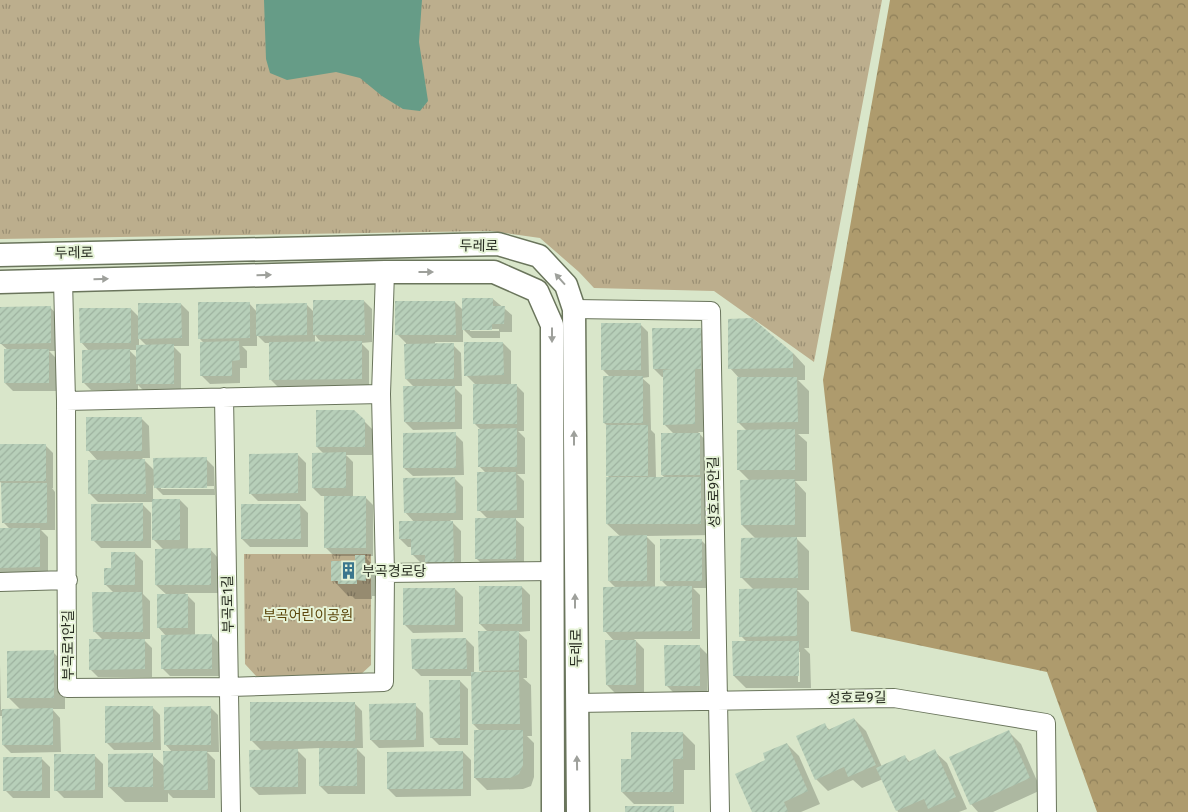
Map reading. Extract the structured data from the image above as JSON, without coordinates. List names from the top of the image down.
{
  "streets": {
    "street": [
      "두레로",
      "성호로9안길",
      "부곡로1길",
      "부곡로1안길",
      "성호로9길"
    ]
  },
  "crossings": [
    ["두레로", "성호로9안길"],
    ["두레로", "부곡로1안길"],
    ["두레로", "성호로9길"],
    ["성호로9안길", "성호로9길"],
    ["부곡로1길", "부곡로1안길"]
  ],
  "parks": ["부곡어린이공원"],
  "places": {
    "building": ["부곡경로당"]
  }
}
